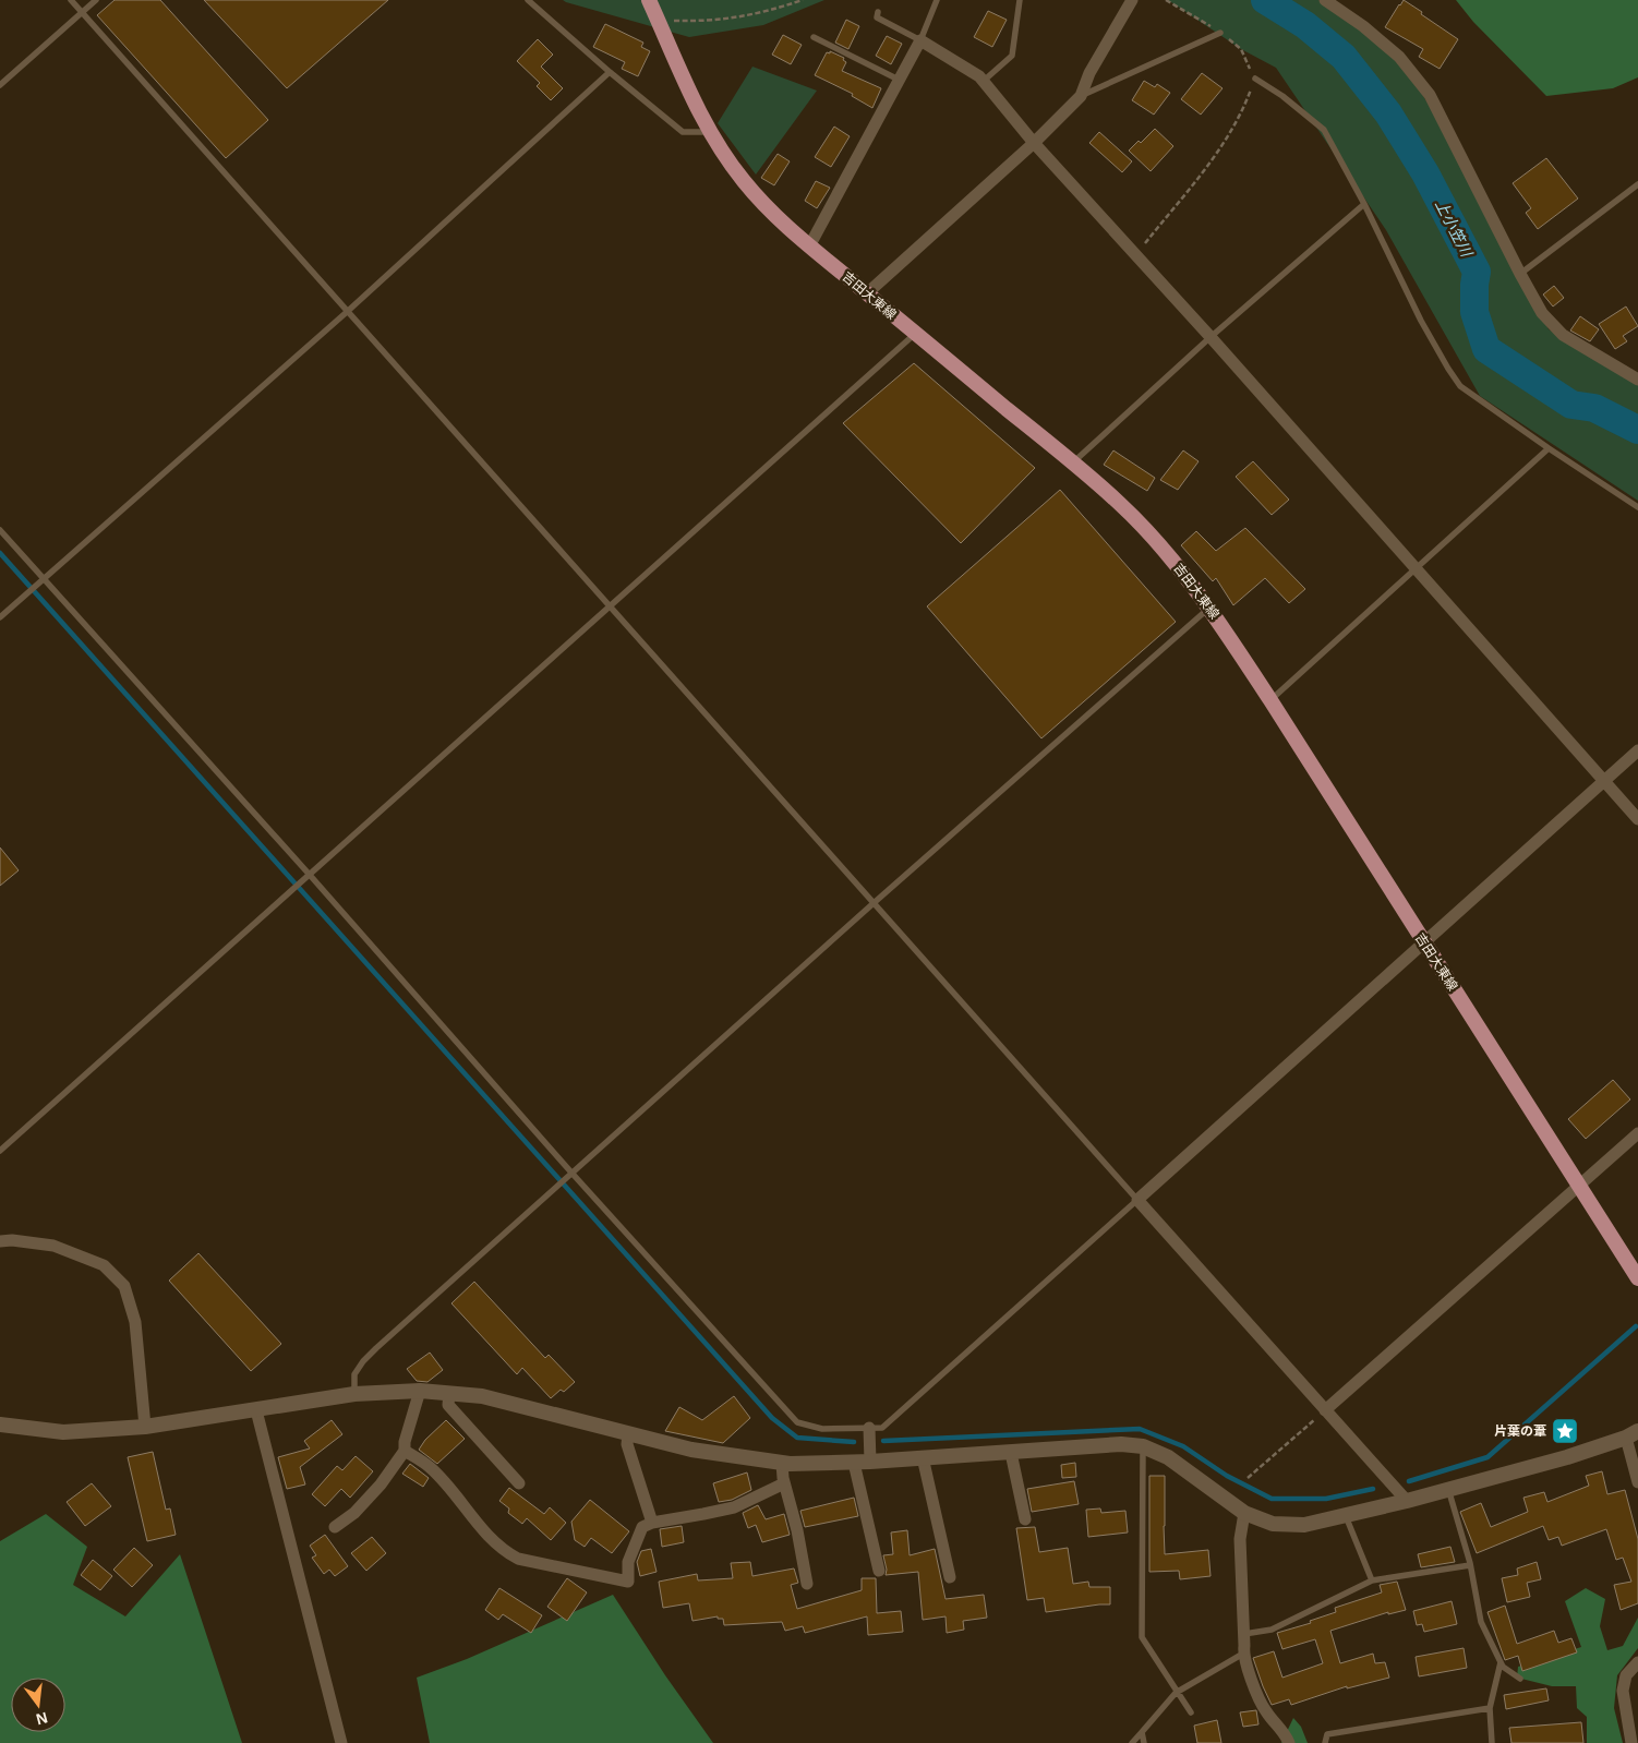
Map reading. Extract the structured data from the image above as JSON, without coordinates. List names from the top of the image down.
{
  "streets": {
    "main road": ["吉田大東線"]
  },
  "water": ["上小笠川"],
  "places": {
    "place": ["片葉の葦"]
  },
  "north": "bottom"
}
